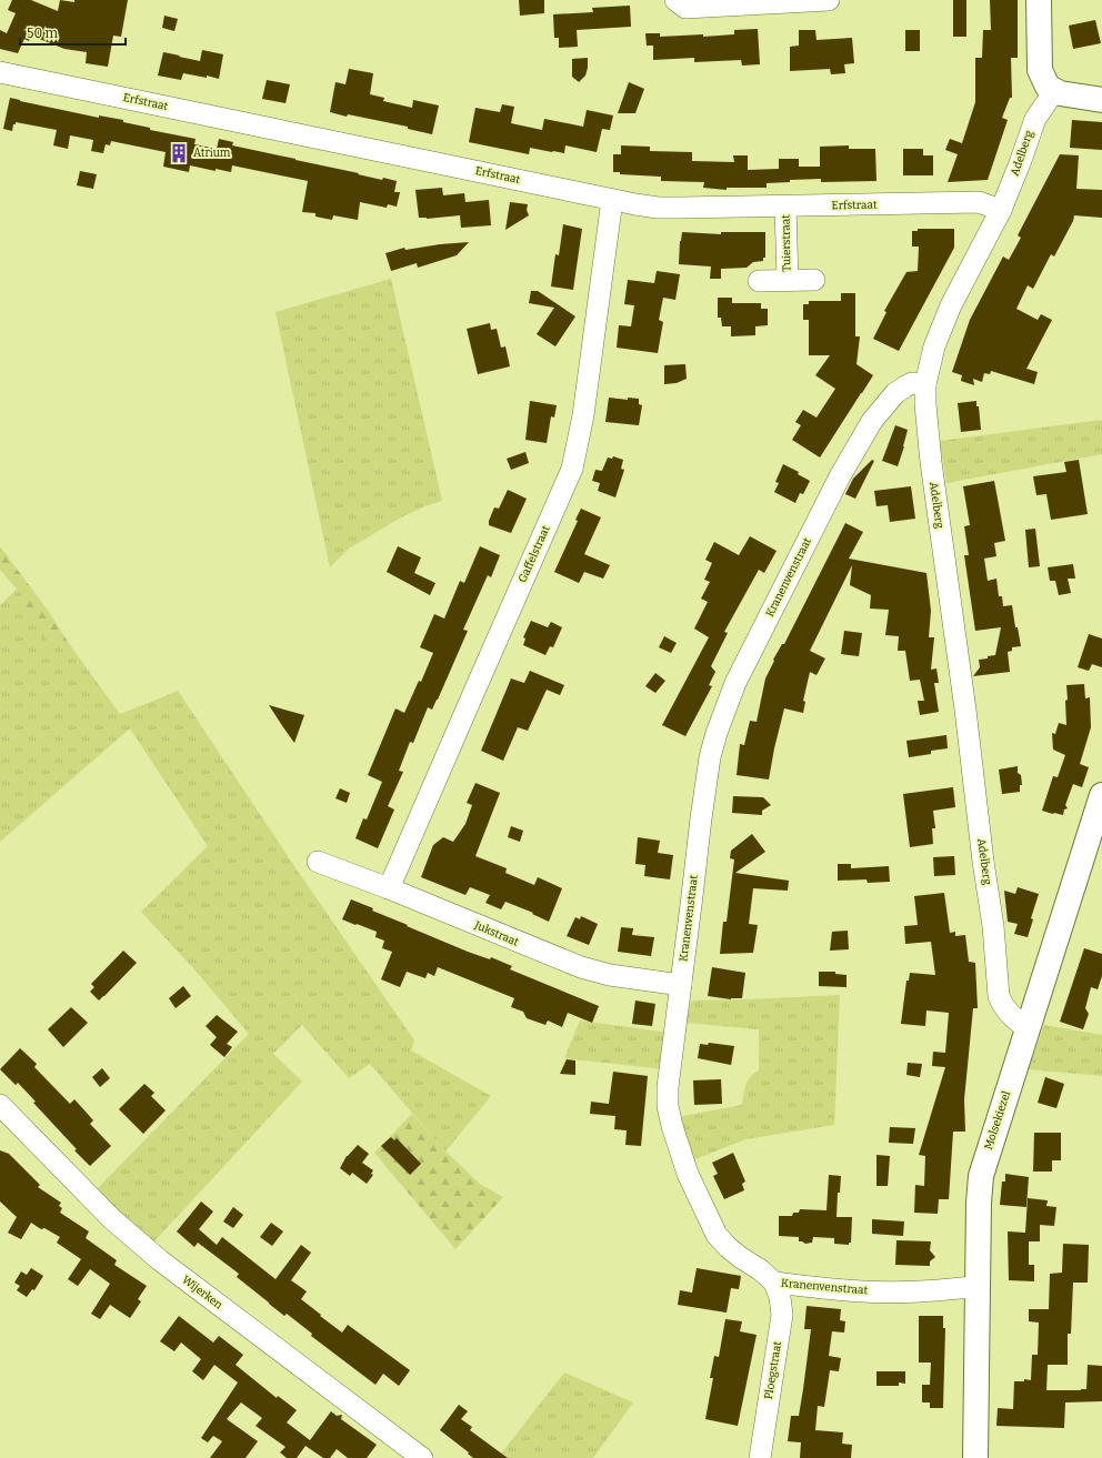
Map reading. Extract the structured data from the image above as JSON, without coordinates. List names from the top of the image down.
{
  "streets": {
    "main road": ["Molsekiezel"],
    "street": [
      "Erfstraat",
      "Adelberg",
      "Tuierstraat",
      "Gaffelstraat",
      "Kranenvenstraat",
      "Jukstraat",
      "Wijerken",
      "Ploegstraat"
    ]
  },
  "crossings": [
    ["Erfstraat", "Adelberg"],
    ["Erfstraat", "Tuierstraat"],
    ["Erfstraat", "Gaffelstraat"],
    ["Adelberg", "Kranenvenstraat"],
    ["Adelberg", "Molsekiezel"],
    ["Gaffelstraat", "Jukstraat"],
    ["Kranenvenstraat", "Jukstraat"],
    ["Kranenvenstraat", "Molsekiezel"],
    ["Kranenvenstraat", "Ploegstraat"]
  ],
  "places": {
    "building": ["Atrium"]
  },
  "scale_bar": "50 m"
}
